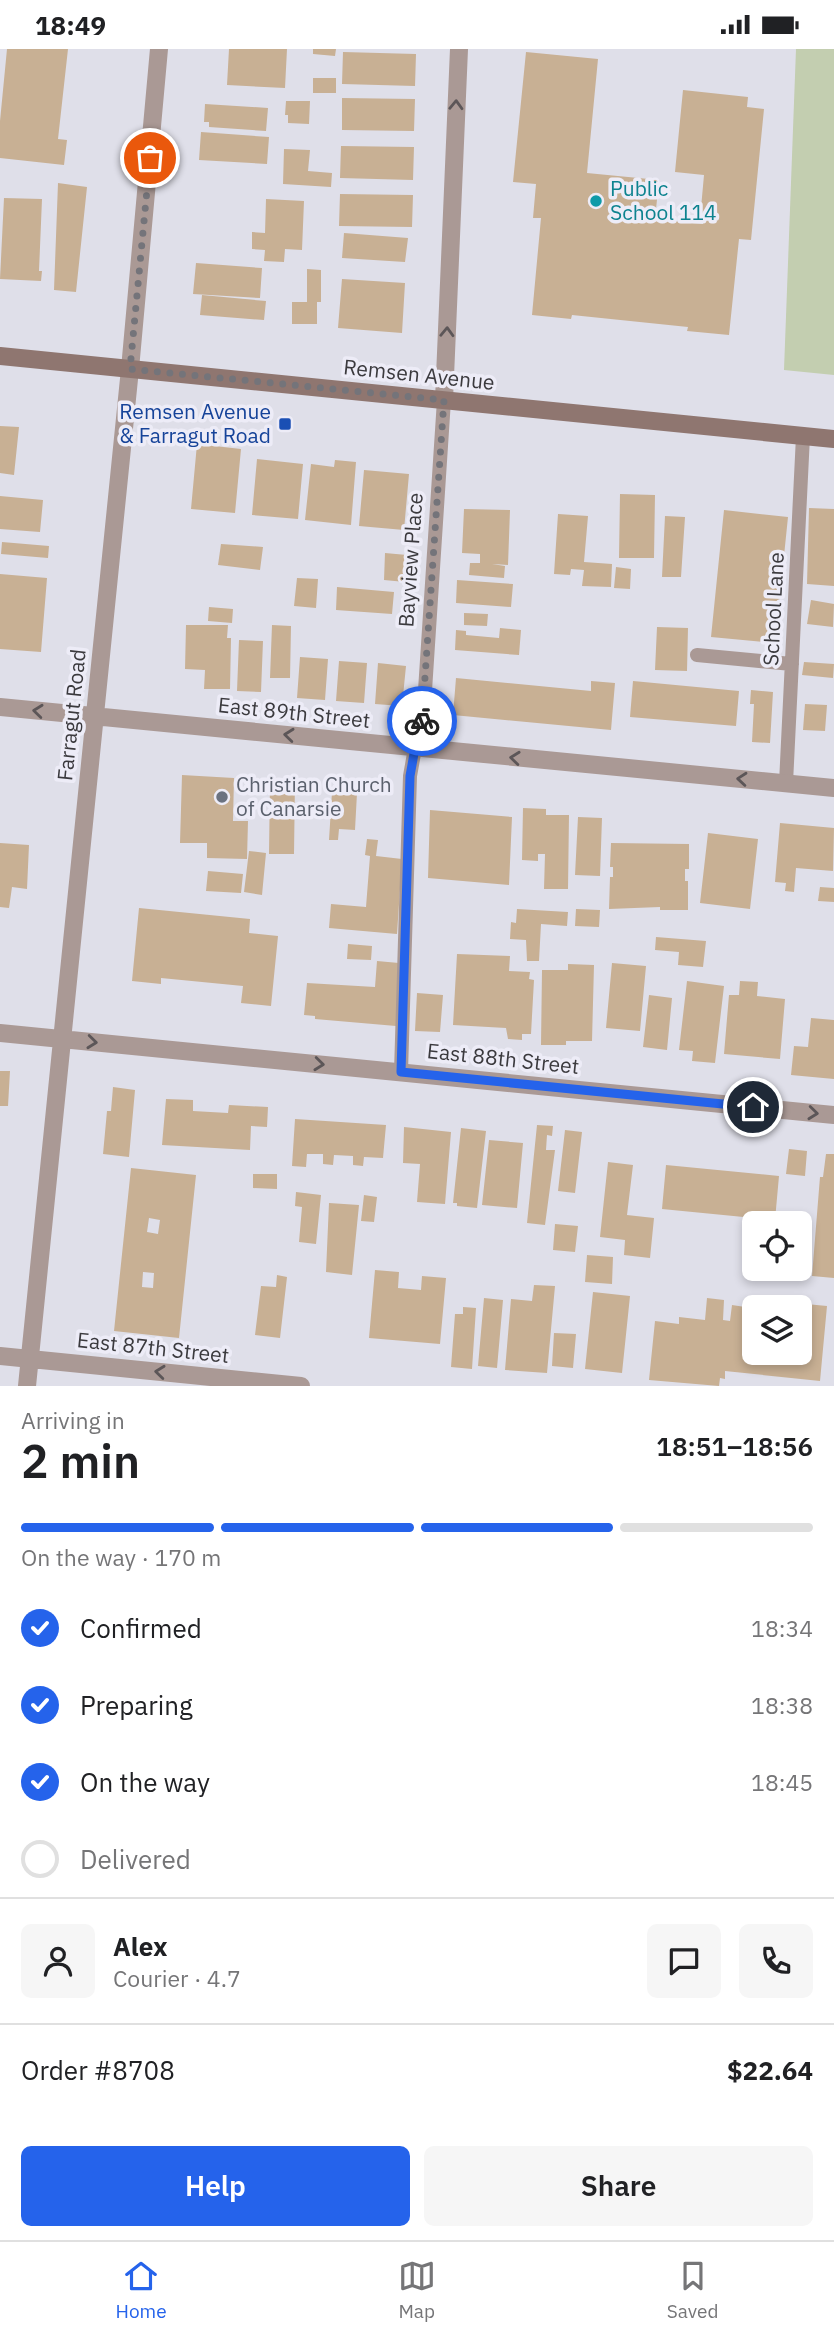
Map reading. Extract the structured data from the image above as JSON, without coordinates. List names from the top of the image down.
{
  "streets": {
    "main road": ["Remsen Avenue"],
    "street": [
      "Bayview Place",
      "East 89th Street",
      "Farragut Road",
      "East 88th Street",
      "East 87th Street"
    ],
    "lane": ["School Lane"]
  },
  "crossings": [
    ["Remsen Avenue", "Bayview Place"],
    ["Remsen Avenue", "School Lane"],
    ["Remsen Avenue", "Farragut Road"],
    ["Bayview Place", "East 89th Street"],
    ["Bayview Place", "East 88th Street"],
    ["School Lane", "East 89th Street"],
    ["East 89th Street", "Farragut Road"],
    ["Farragut Road", "East 88th Street"],
    ["Farragut Road", "East 87th Street"]
  ],
  "one_way": ["East 89th Street", "East 88th Street", "East 87th Street"],
  "places": {
    "other": ["Public School 114", "Christian Church of Canarsie"],
    "transit": ["Remsen Avenue & Farragut Road"]
  },
  "page": {
    "status": "18:49",
    "heading": ["2 min", "Arriving in", "18:51–18:56"],
    "panel": [
      "Alex",
      "Courier · 4.7",
      "Order #8708",
      "$22.64"
    ],
    "bar": "On the way · 170 m",
    "list": [
      ["Confirmed", "18:34"],
      ["Preparing", "18:38"],
      ["On the way", "18:45"],
      "Delivered"
    ],
    "buttons": ["Help", "Share"],
    "tabs": ["Home", "Map", "Saved"]
  }
}
